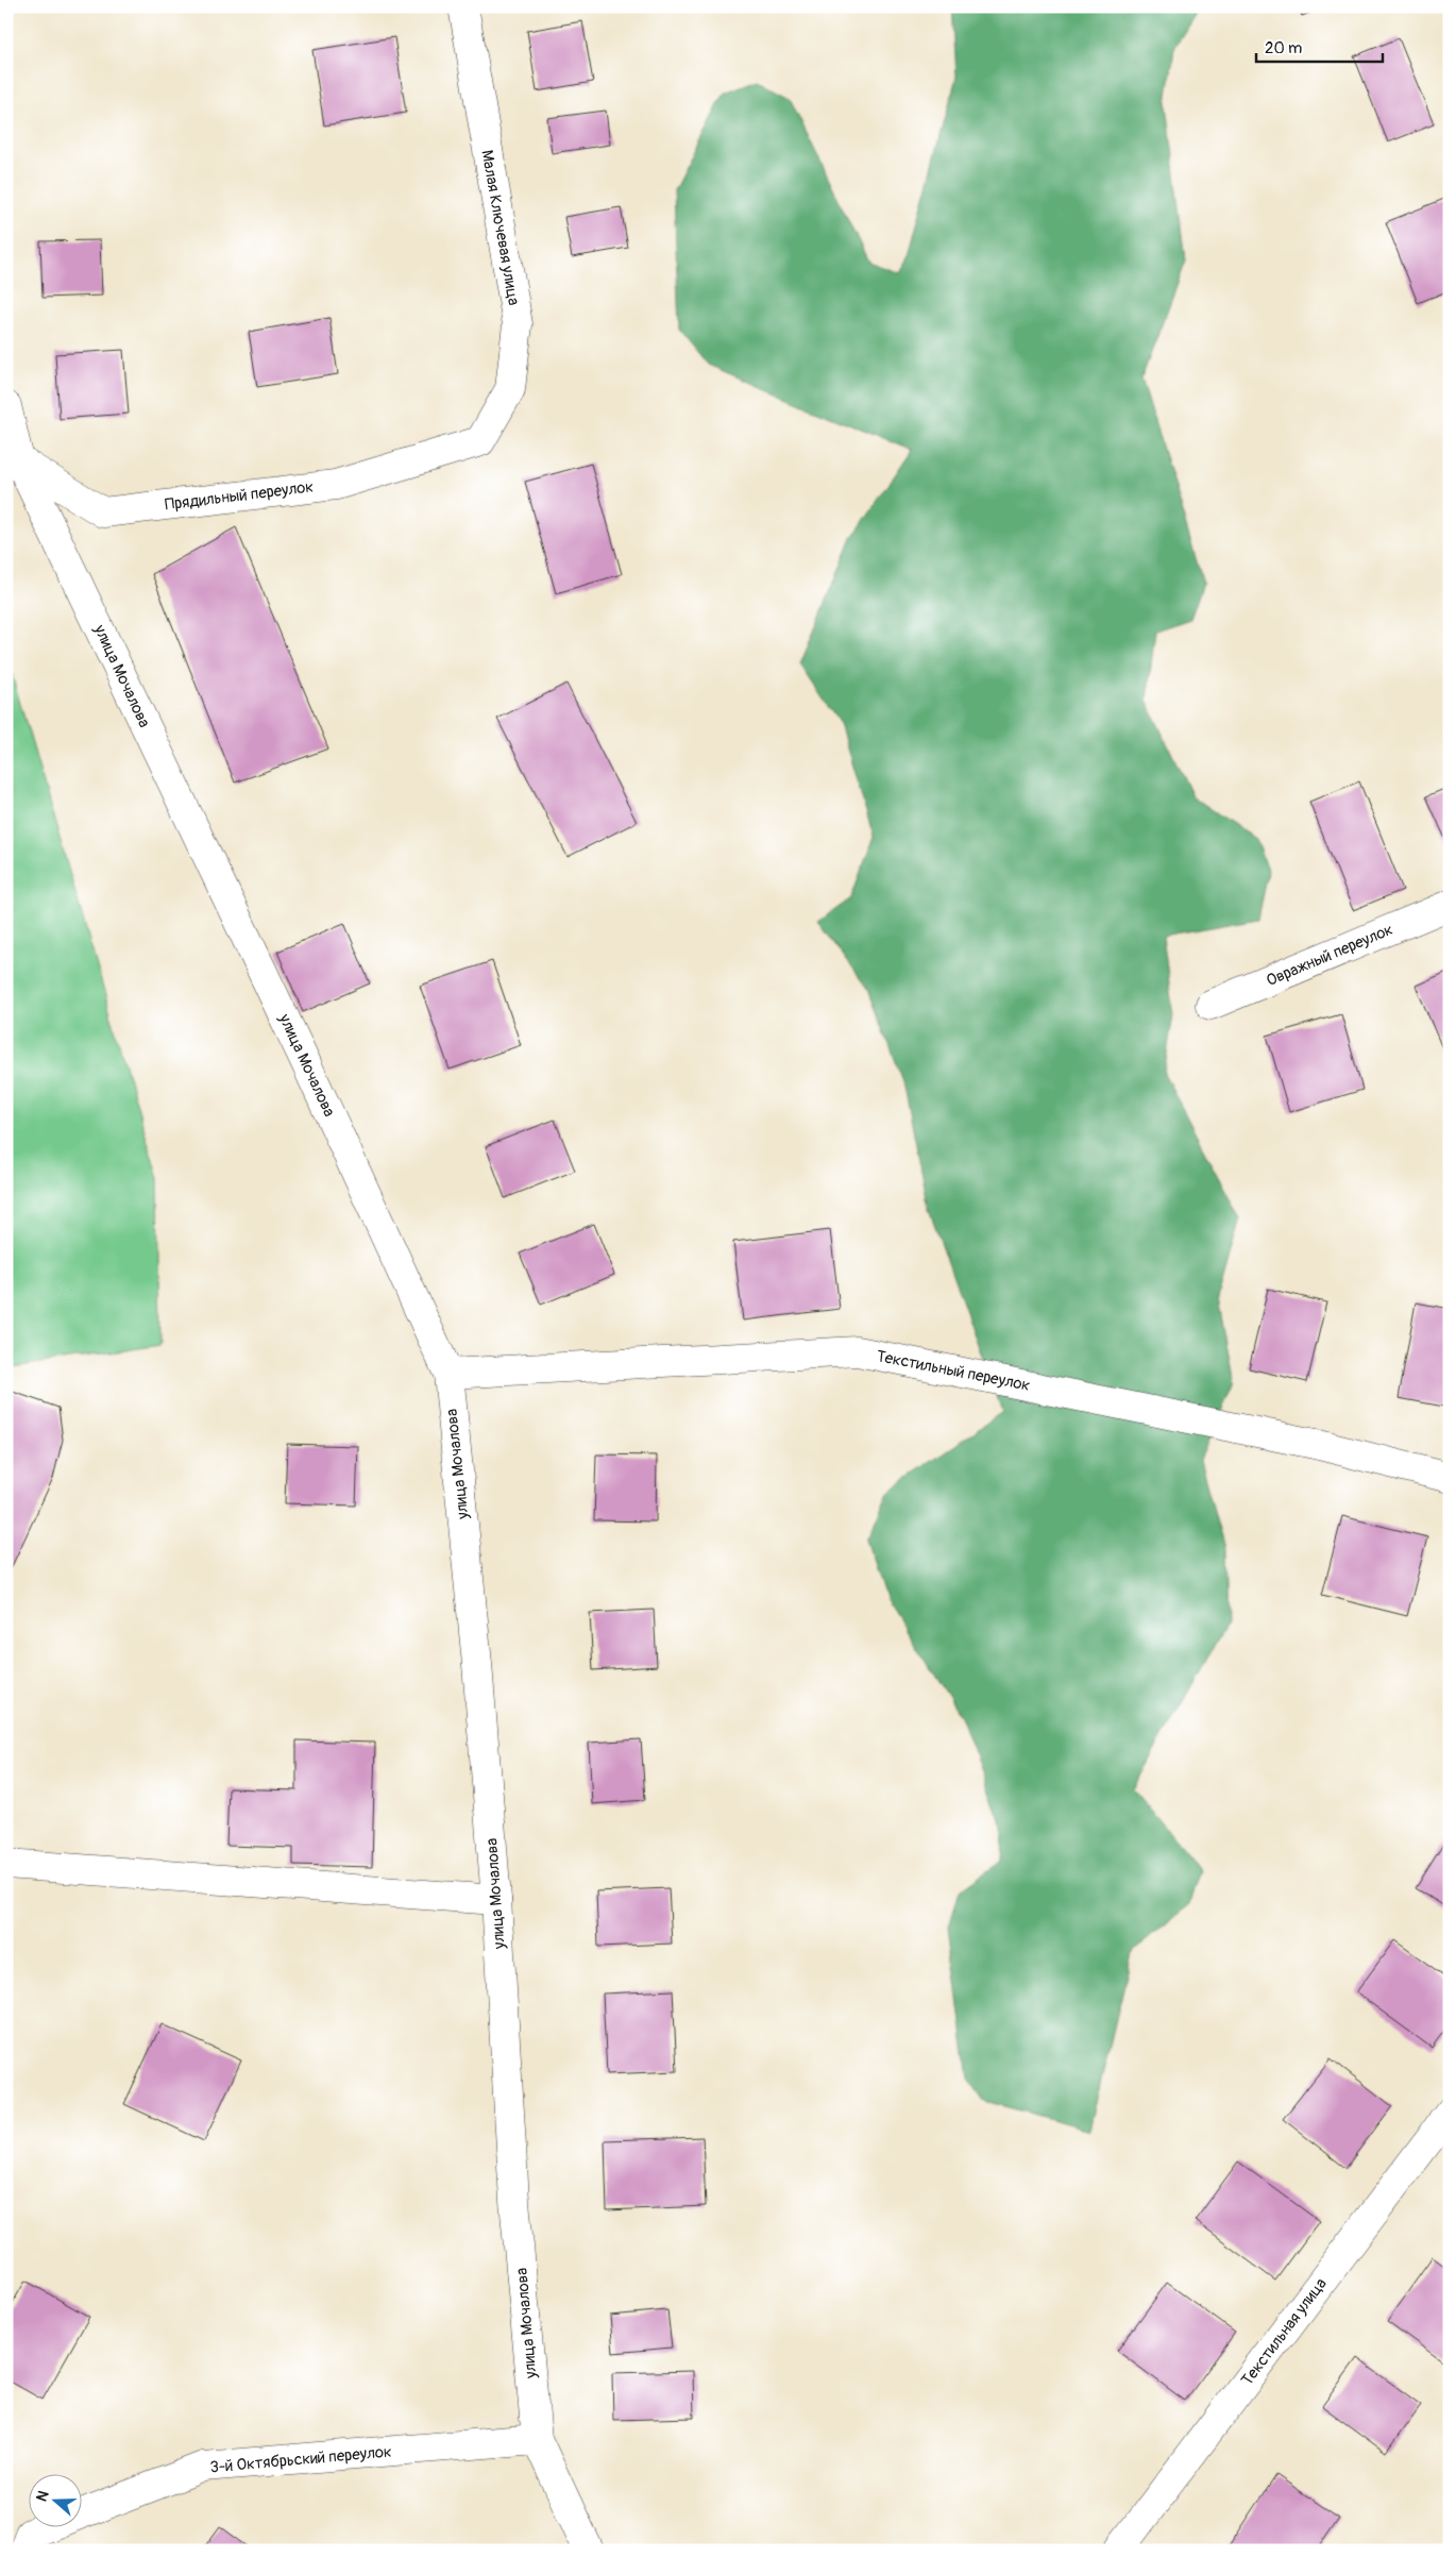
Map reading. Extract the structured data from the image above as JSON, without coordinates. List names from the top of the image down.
{
  "streets": {
    "street": [
      "Малая Ключевая улица",
      "Прядильный переулок",
      "улица Мочалова",
      "Овражный переулок",
      "Текстильный переулок",
      "Текстильная улица",
      "3-й Октябрьский переулок"
    ]
  },
  "crossings": [
    ["Малая Ключевая улица", "Прядильный переулок"],
    ["Прядильный переулок", "улица Мочалова"],
    ["улица Мочалова", "Текстильный переулок"],
    ["улица Мочалова", "3-й Октябрьский переулок"]
  ],
  "scale_bar": "20 m",
  "north": "left"
}
